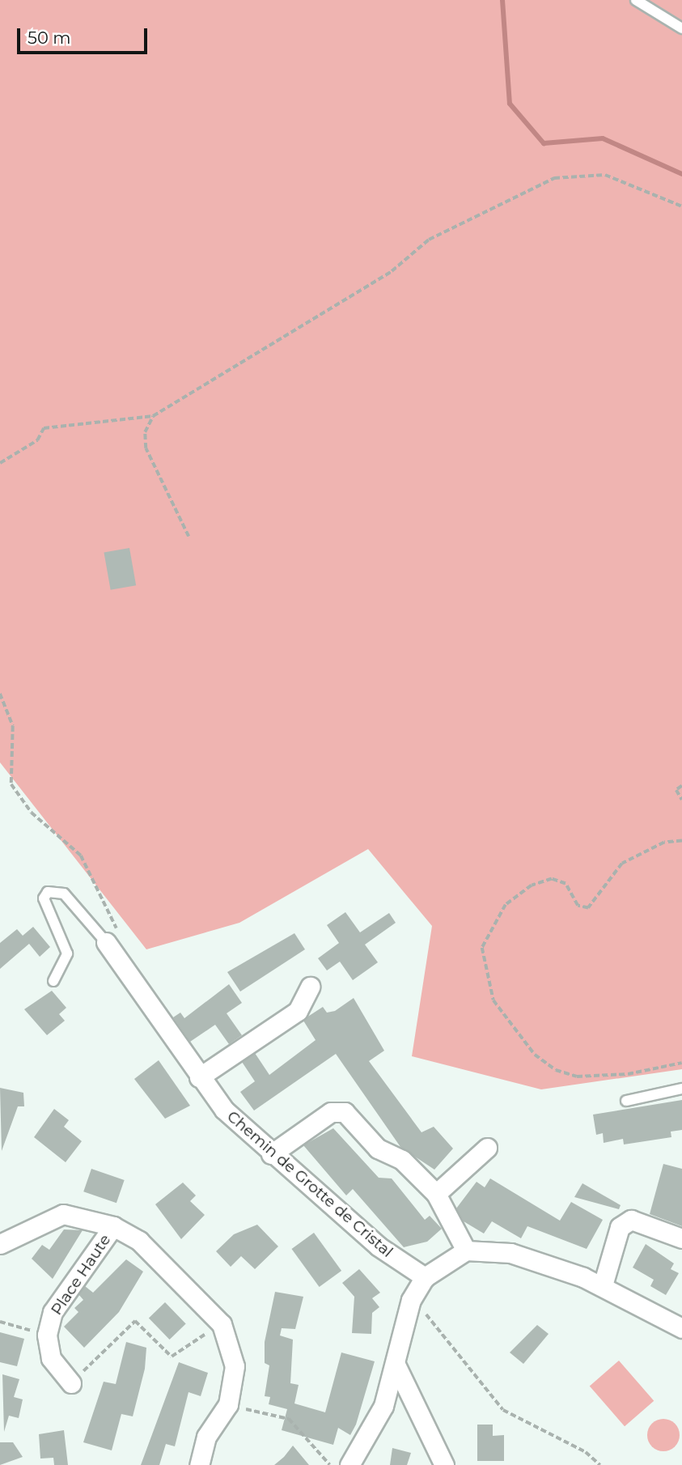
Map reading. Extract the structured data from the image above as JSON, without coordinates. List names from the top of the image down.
{
  "streets": {
    "street": ["Chemin de Grotte de Cristal", "Place Haute"]
  },
  "scale_bar": "50 m"
}
